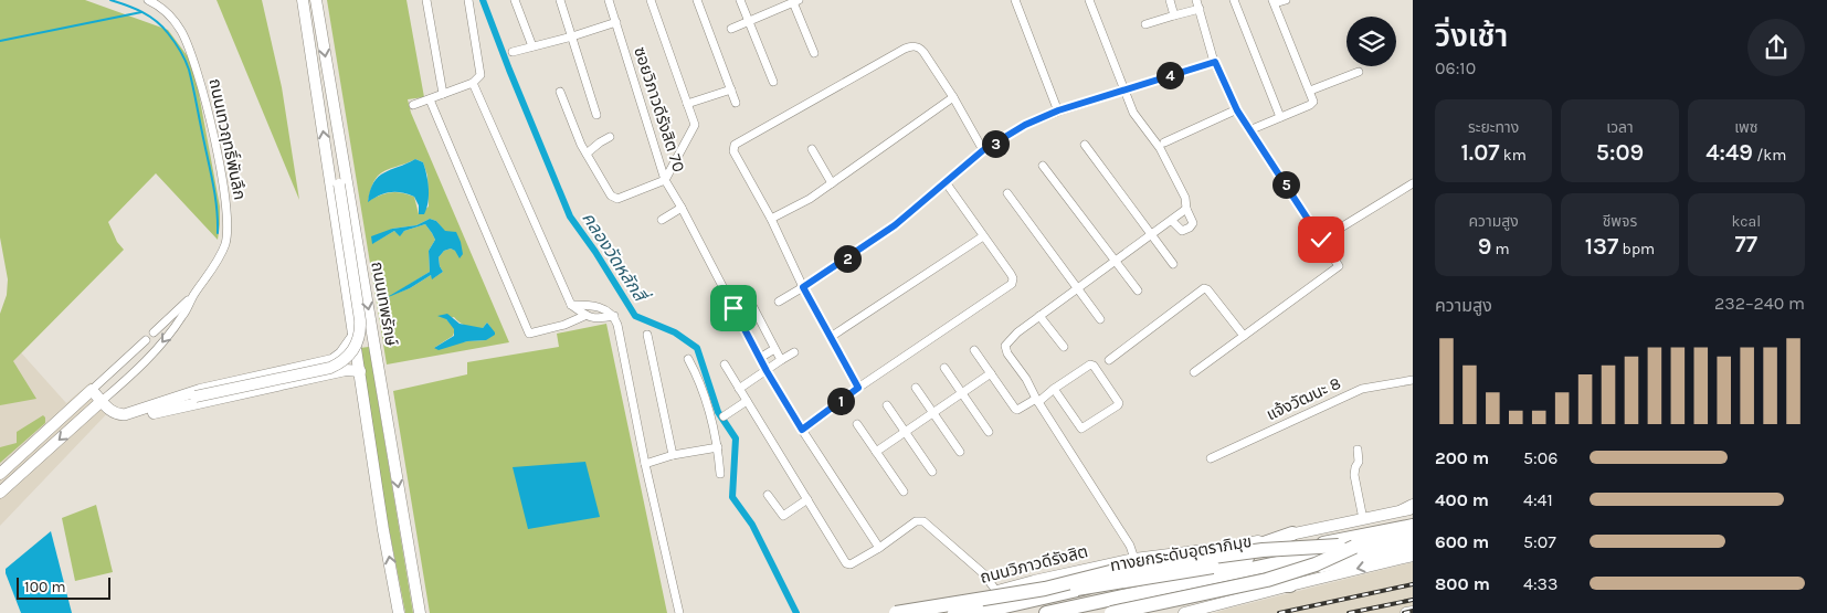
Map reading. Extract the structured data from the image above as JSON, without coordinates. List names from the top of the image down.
{
  "streets": {
    "highway": ["ทางยกระดับอุตราภิมุข", "ถนนวิภาวดีรังสิต"],
    "main road": ["ถนนเทวฤทธิ์พันลึก", "ถนนเทพรักษ์"],
    "street": ["ซอยวิภาวดีรังสิต 70", "แจ้งวัฒนะ 8"]
  },
  "crossings": [
    ["ทางยกระดับอุตราภิมุข", "ถนนวิภาวดีรังสิต"]
  ],
  "water": ["คลองวัดหลักสี่"],
  "scale_bar": "100 m",
  "page": {
    "heading": ["วิ่งเช้า", "06:10"],
    "pins": [
      "4",
      "3",
      "5",
      "2",
      "1"
    ],
    "stats": [
      ["ระยะทาง", "1.07 km"],
      ["เวลา", "5:09"],
      ["เพซ", "4:49 /km"],
      ["ความสูง", "9 m"],
      ["ชีพจร", "137 bpm"],
      ["kcal", "77"]
    ],
    "chart": ["ความสูง", "232–240 m"],
    "list": [
      {
        "name": "200 m",
        "note": "5:06"
      },
      {
        "name": "400 m",
        "note": "4:41"
      },
      {
        "name": "600 m",
        "note": "5:07"
      },
      {
        "name": "800 m",
        "note": "4:33"
      }
    ],
    "scale": "100 m"
  }
}
